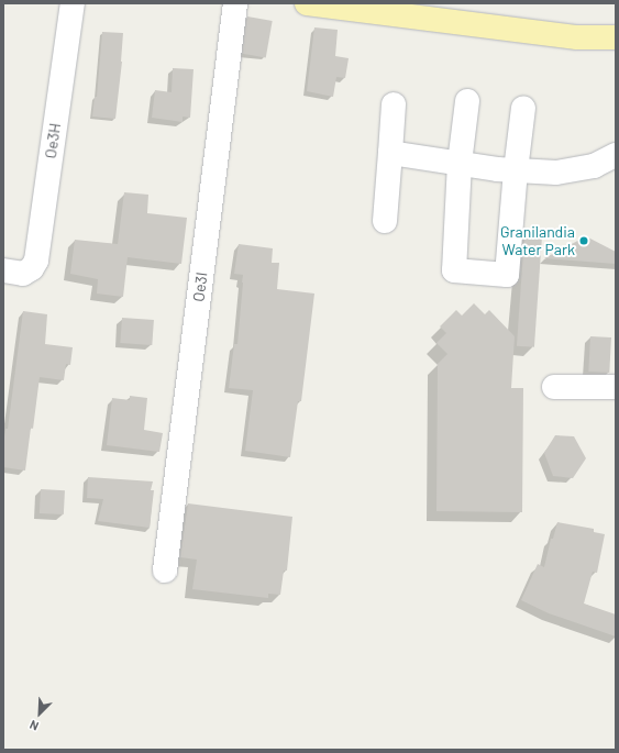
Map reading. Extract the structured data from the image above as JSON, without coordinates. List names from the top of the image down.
{
  "streets": {
    "street": ["Oe3H", "Oe3I"]
  },
  "places": ["Granilandia Water Park"],
  "north": "bottom left"
}
